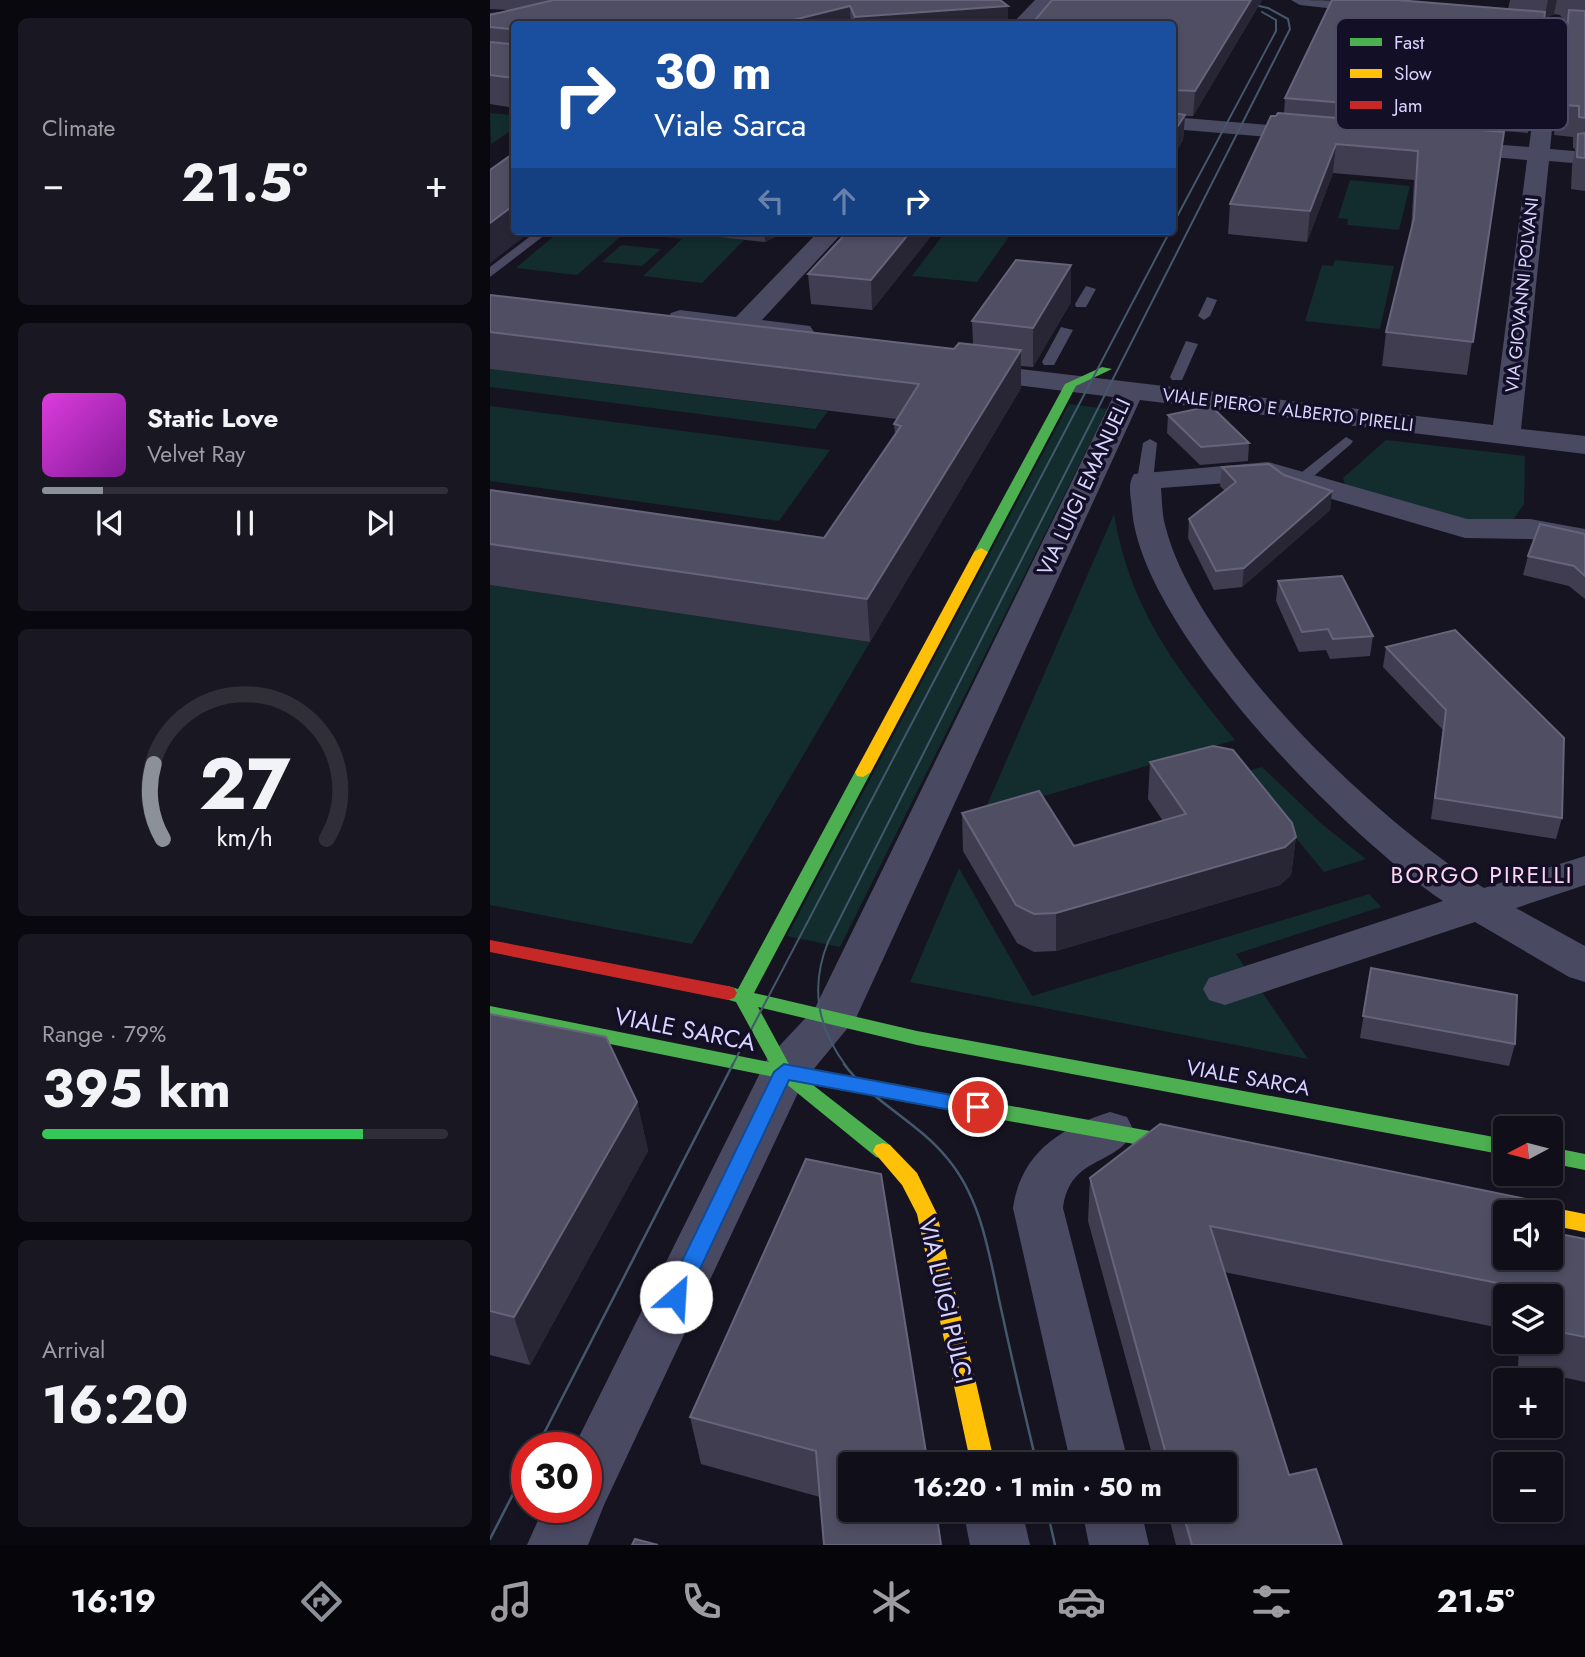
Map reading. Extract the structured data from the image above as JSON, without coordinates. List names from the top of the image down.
{
  "streets": {
    "street": [
      "VIA GIOVANNI POLVANI",
      "VIALE PIERO E ALBERTO PIRELLI",
      "VIA LUIGI EMANUELI",
      "VIALE SARCA",
      "VIA LUIGI PULCI"
    ]
  },
  "crossings": [
    ["VIA GIOVANNI POLVANI", "VIALE PIERO E ALBERTO PIRELLI"],
    ["VIALE PIERO E ALBERTO PIRELLI", "VIA LUIGI EMANUELI"],
    ["VIA LUIGI EMANUELI", "VIALE SARCA"],
    ["VIA LUIGI EMANUELI", "VIA LUIGI PULCI"],
    ["VIALE SARCA", "VIA LUIGI PULCI"]
  ],
  "districts": ["BORGO PIRELLI"],
  "legend": ["Fast", "Slow", "Jam"],
  "north": "left",
  "page": {
    "tile": [
      "Climate",
      ["Range · 79%", "395 km"],
      ["Arrival", "16:20"]
    ],
    "turn": ["30 m", "Viale Sarca"],
    "heat": ["−", "21.5°", "+"],
    "song": ["Static Love", "Velvet Ray"],
    "map_buttons": ["+", "−"],
    "limit": "30",
    "trip": "16:20 · 1 min · 50 m",
    "tabs": ["16:19", "21.5°"],
    "gauge": ["27", "km/h"]
  }
}
